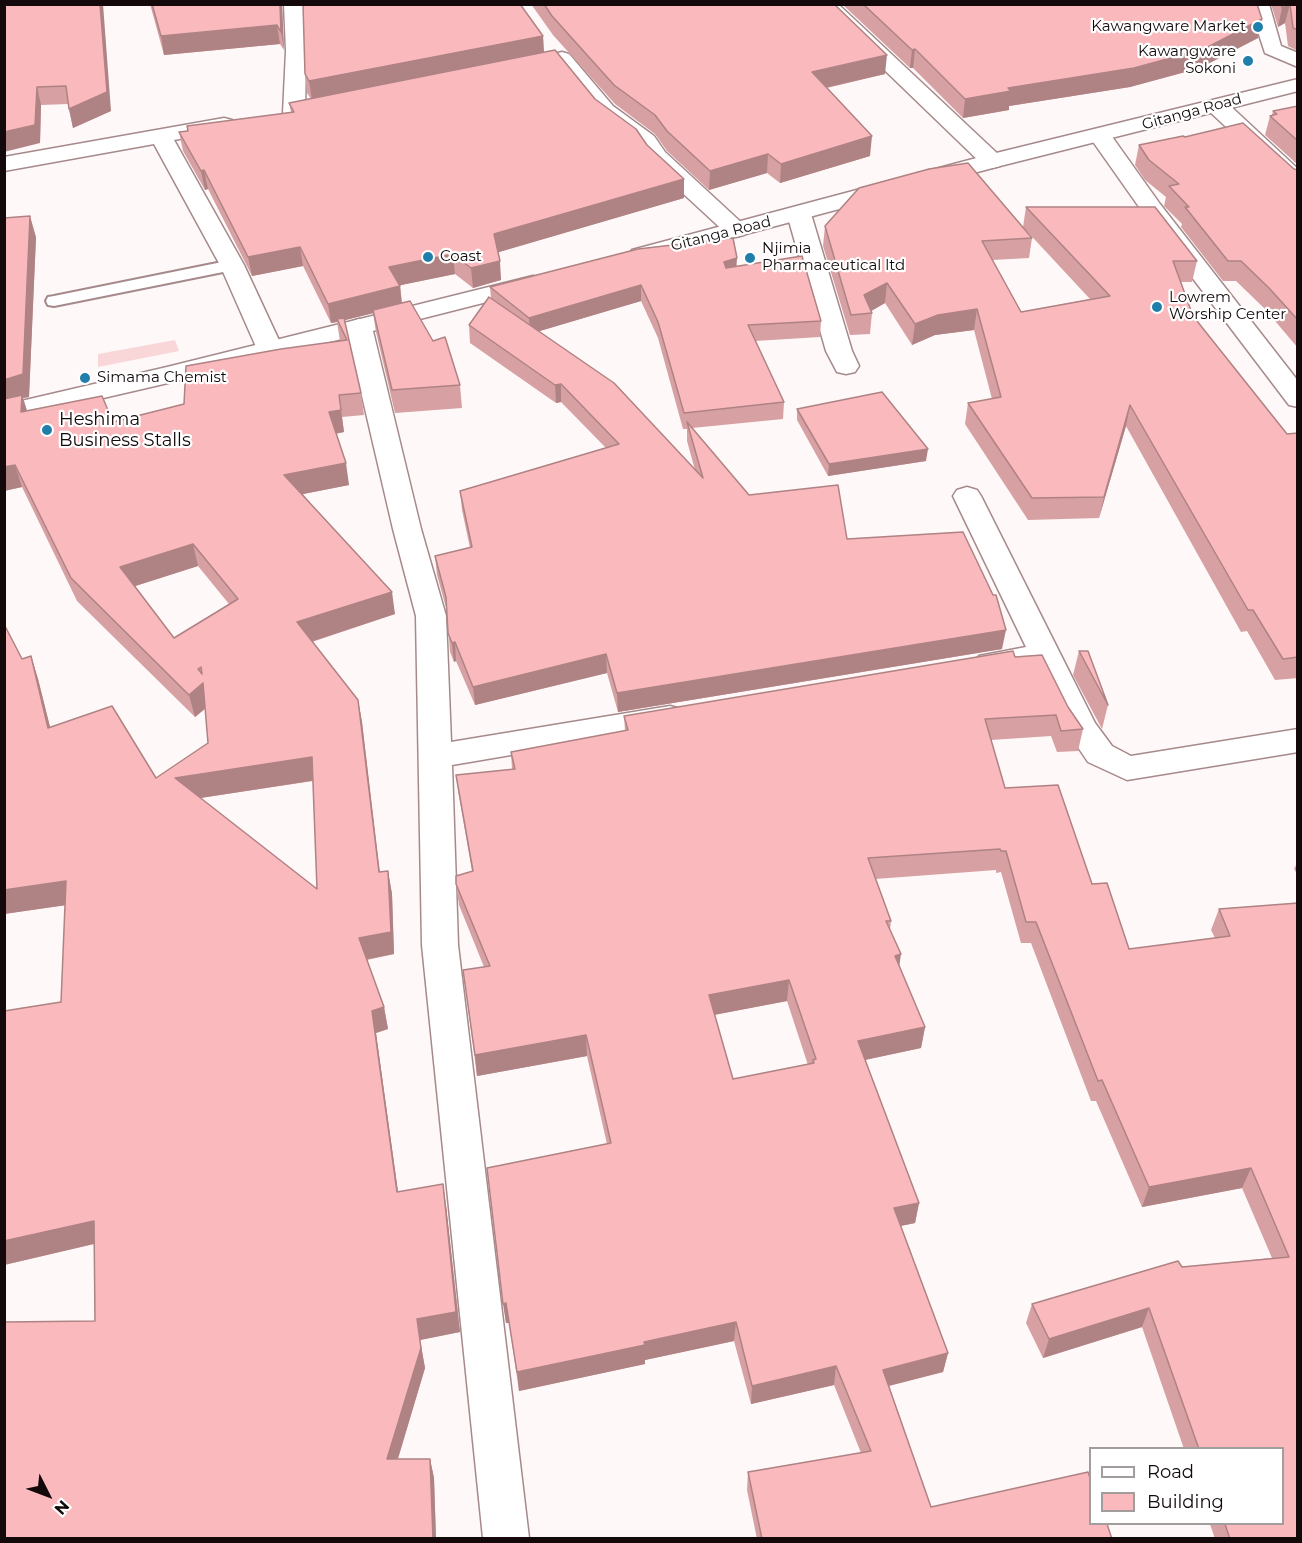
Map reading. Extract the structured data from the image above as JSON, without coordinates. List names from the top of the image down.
{
  "streets": {
    "street": ["Gitanga Road"]
  },
  "places": [
    "Kawangware Market",
    "Kawangware Sokoni",
    "Coast",
    "Njimia Pharmaceutical ltd",
    "Lowrem Worship Center",
    "Simama Chemist",
    "Heshima Business Stalls"
  ],
  "legend": ["Road", "Building"],
  "north": "bottom right"
}
